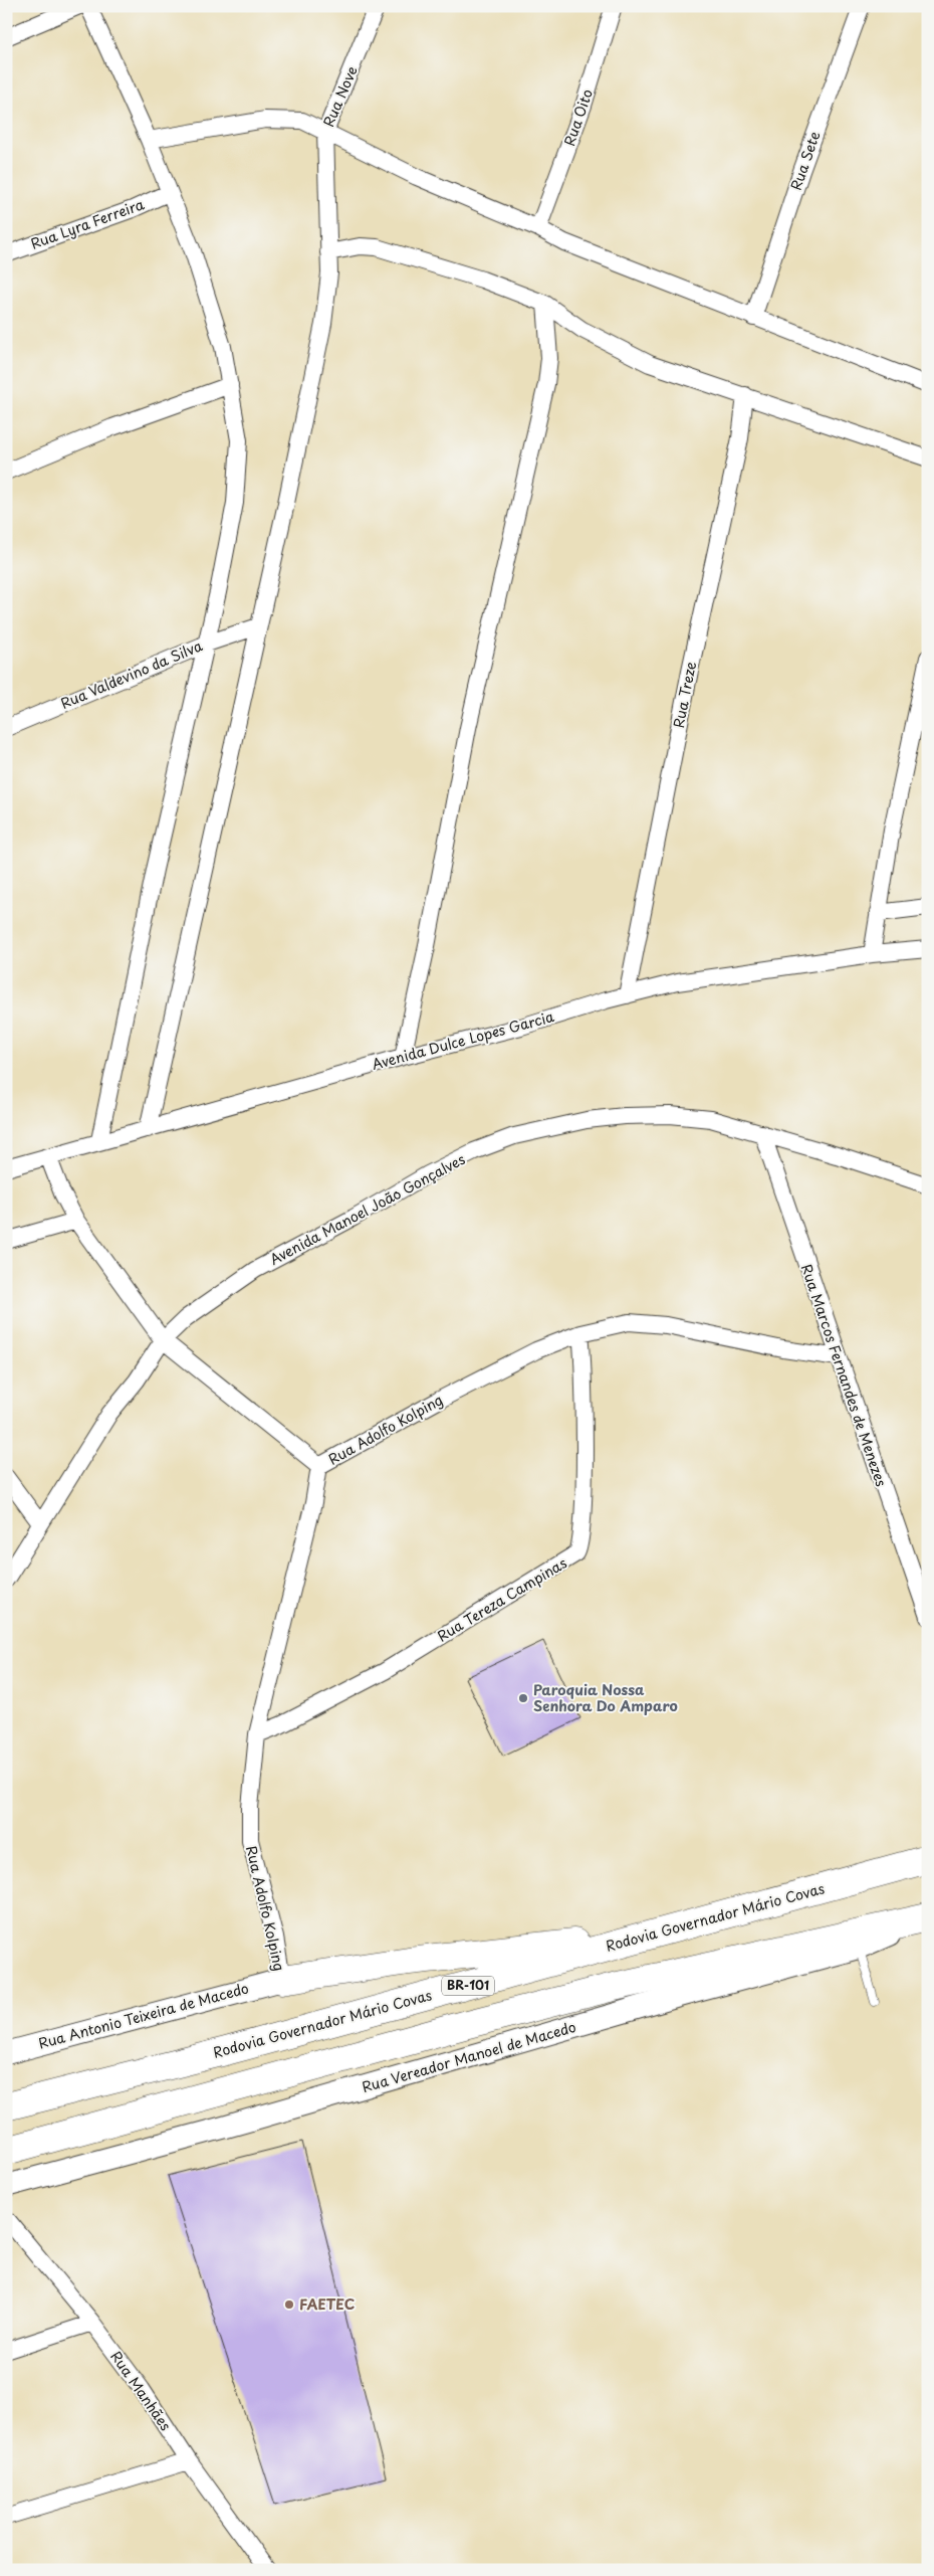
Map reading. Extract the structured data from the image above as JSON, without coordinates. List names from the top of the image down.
{
  "streets": {
    "highway": ["Rodovia Governador Mário Covas", "BR-101"],
    "street": [
      "Rua Nove",
      "Rua Oito",
      "Rua Sete",
      "Rua Lyra Ferreira",
      "Rua Valdevino da Silva",
      "Rua Treze",
      "Avenida Dulce Lopes Garcia",
      "Avenida Manoel João Gonçalves",
      "Rua Marcos Fernandes de Menezes",
      "Rua Adolfo Kolping",
      "Rua Tereza Campinas",
      "Rua Antonio Teixeira de Macedo",
      "Rua Vereador Manoel de Macedo",
      "Rua Manhães"
    ]
  },
  "crossings": [
    ["Rua Nove", "Rua Valdevino da Silva"],
    ["Rua Nove", "Avenida Dulce Lopes Garcia"],
    ["Rua Treze", "Avenida Dulce Lopes Garcia"],
    ["Avenida Manoel João Gonçalves", "Rua Marcos Fernandes de Menezes"],
    ["Rua Marcos Fernandes de Menezes", "Rua Adolfo Kolping"],
    ["Rua Adolfo Kolping", "Rua Tereza Campinas"],
    ["Rua Adolfo Kolping", "Rua Antonio Teixeira de Macedo"]
  ],
  "places": ["Paroquia Nossa Senhora Do Amparo", "FAETEC"]
}
